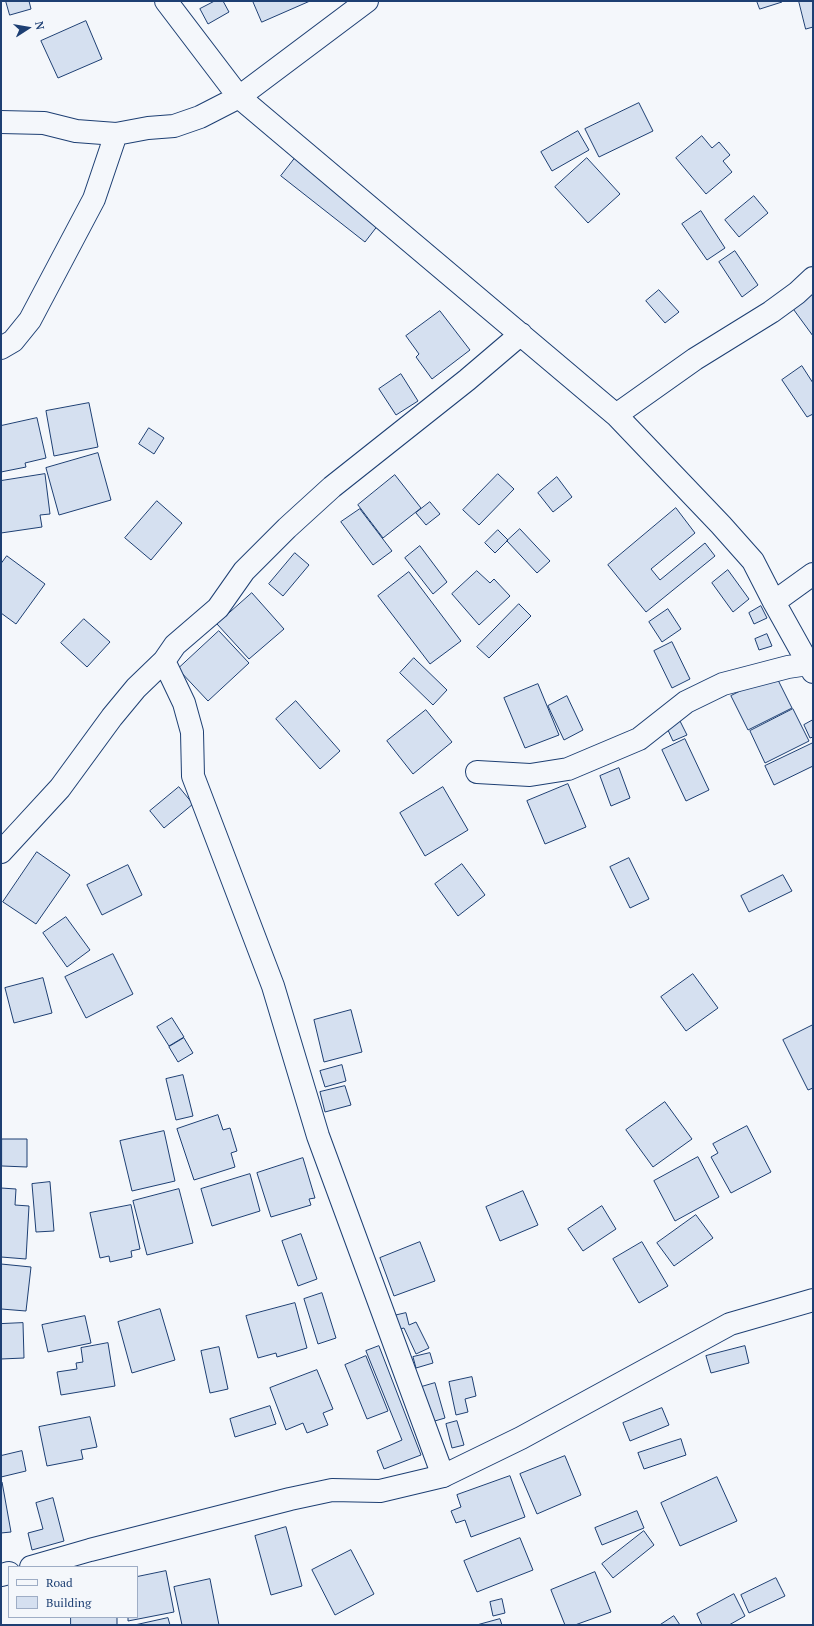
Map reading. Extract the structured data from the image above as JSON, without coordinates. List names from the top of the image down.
{
  "legend": ["Road", "Building"],
  "north": "right"
}
